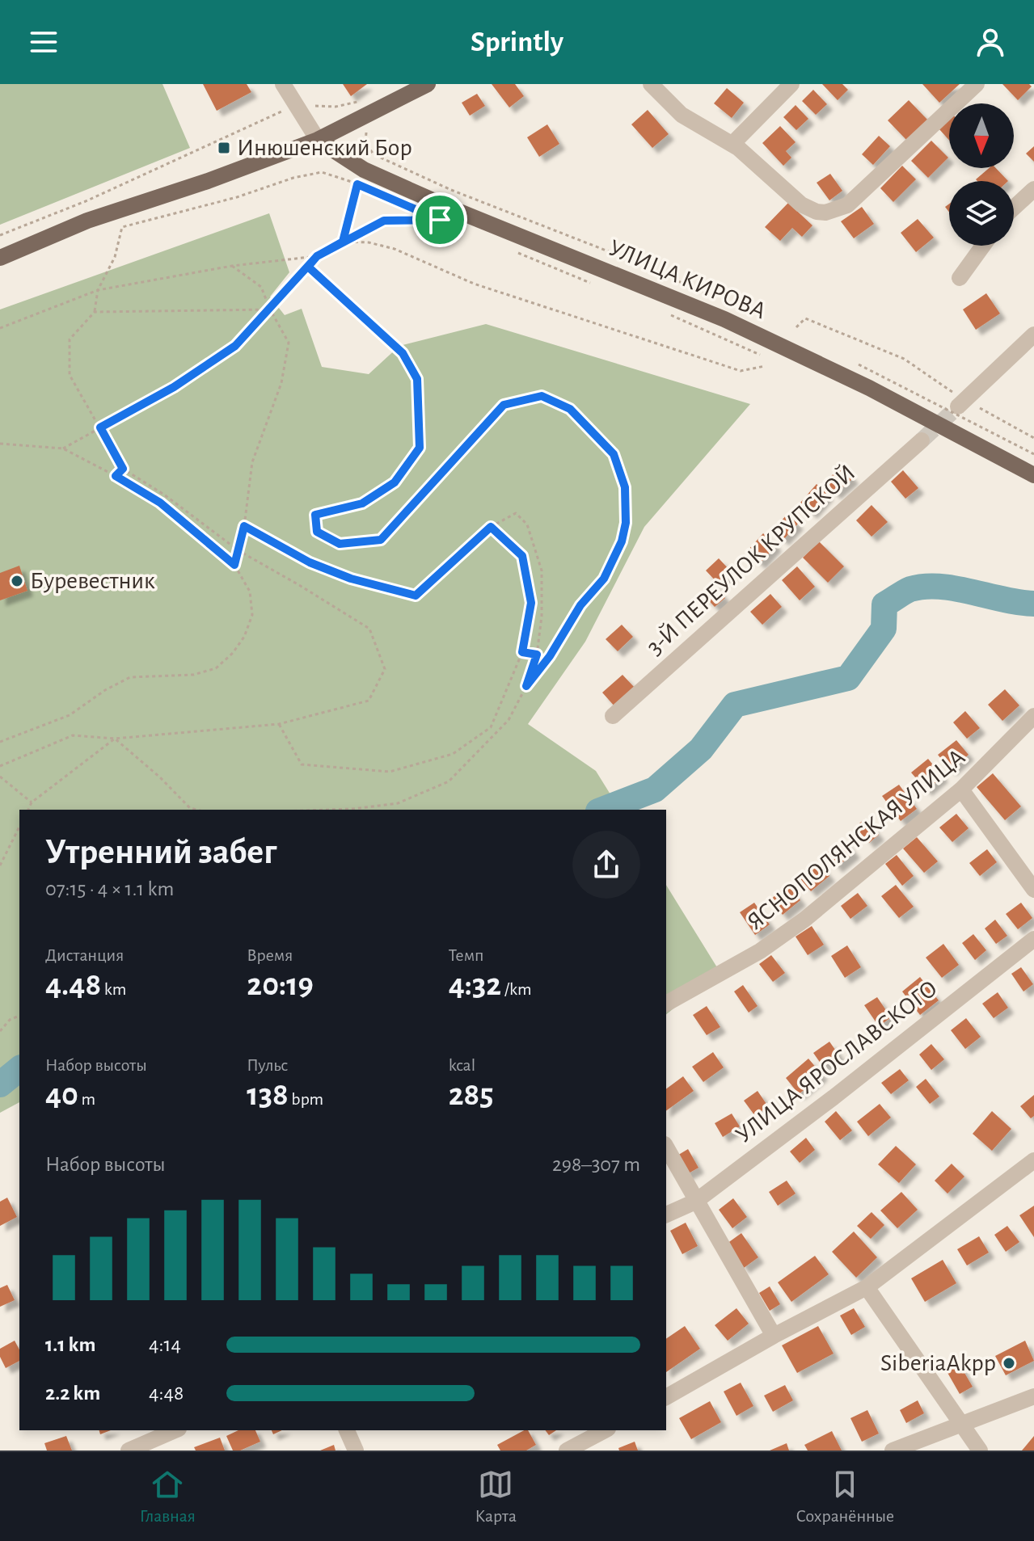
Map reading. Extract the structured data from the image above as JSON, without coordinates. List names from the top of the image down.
{
  "streets": {
    "main road": ["УЛИЦА КИРОВА"],
    "street": ["3-Й ПЕРЕУЛОК КРУПСКОЙ", "ЯСНОПОЛЯНСКАЯ УЛИЦА", "УЛИЦА ЯРОСЛАВСКОГО"]
  },
  "places": {
    "transit": ["Инюшенский Бор"],
    "other": ["Буревестник", "SiberiaAkpp"]
  },
  "north": "bottom",
  "page": {
    "header": "Sprintly",
    "heading": ["Утренний забег", "07:15 · 4 × 1.1 km"],
    "stats": [
      ["Дистанция", "4.48 km"],
      ["Время", "20:19"],
      ["Темп", "4:32 /km"],
      ["Набор высоты", "40 m"],
      ["Пульс", "138 bpm"],
      ["kcal", "285"]
    ],
    "chart": ["Набор высоты", "298–307 m"],
    "list": [
      {
        "name": "1.1 km",
        "note": "4:14"
      },
      {
        "name": "2.2 km",
        "note": "4:48"
      }
    ],
    "tabs": ["Главная", "Карта", "Сохранённые"]
  }
}
